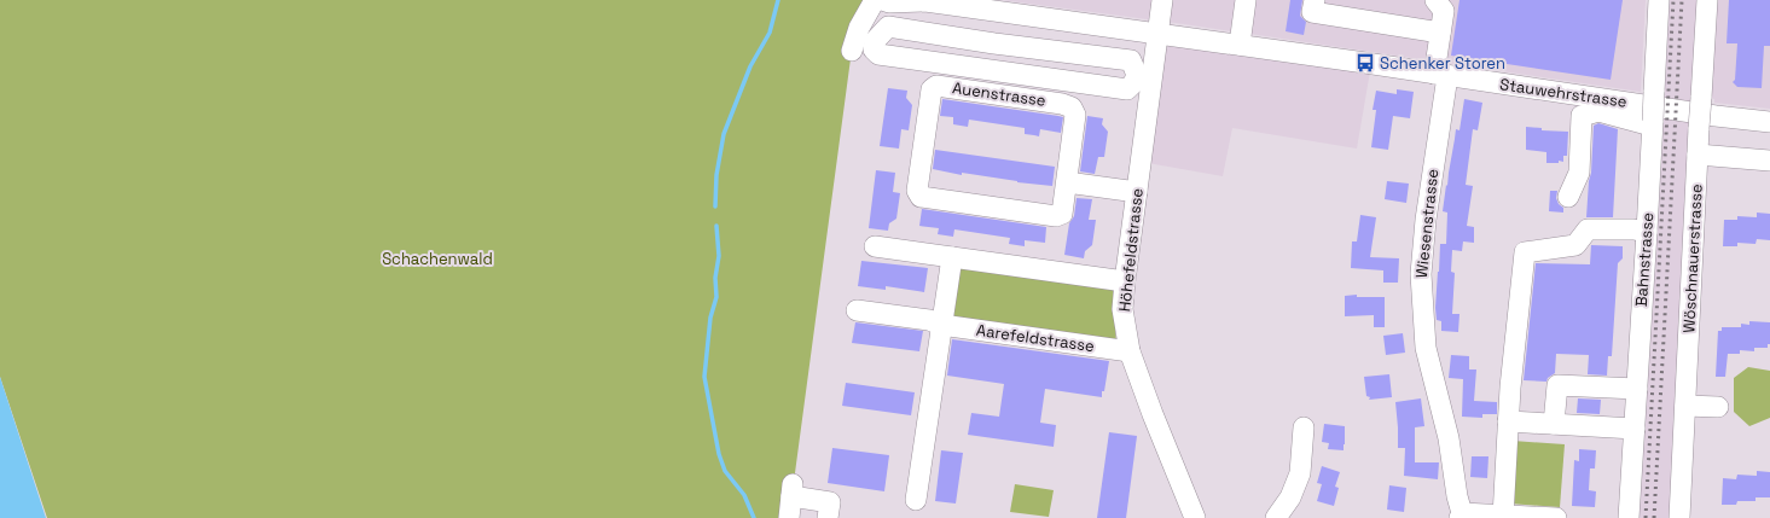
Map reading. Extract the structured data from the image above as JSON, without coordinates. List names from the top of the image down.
{
  "streets": {
    "street": [
      "Stauwehrstrasse",
      "Auenstrasse",
      "Wiesenstrasse",
      "Höhefeldstrasse",
      "Wöschnauerstrasse",
      "Bahnstrasse",
      "Aarefeldstrasse"
    ]
  },
  "crossings": [
    ["Stauwehrstrasse", "Wiesenstrasse"],
    ["Stauwehrstrasse", "Höhefeldstrasse"],
    ["Höhefeldstrasse", "Aarefeldstrasse"]
  ],
  "parks": ["Schachenwald"],
  "places": {
    "bus stop": ["Schenker Storen"]
  }
}
